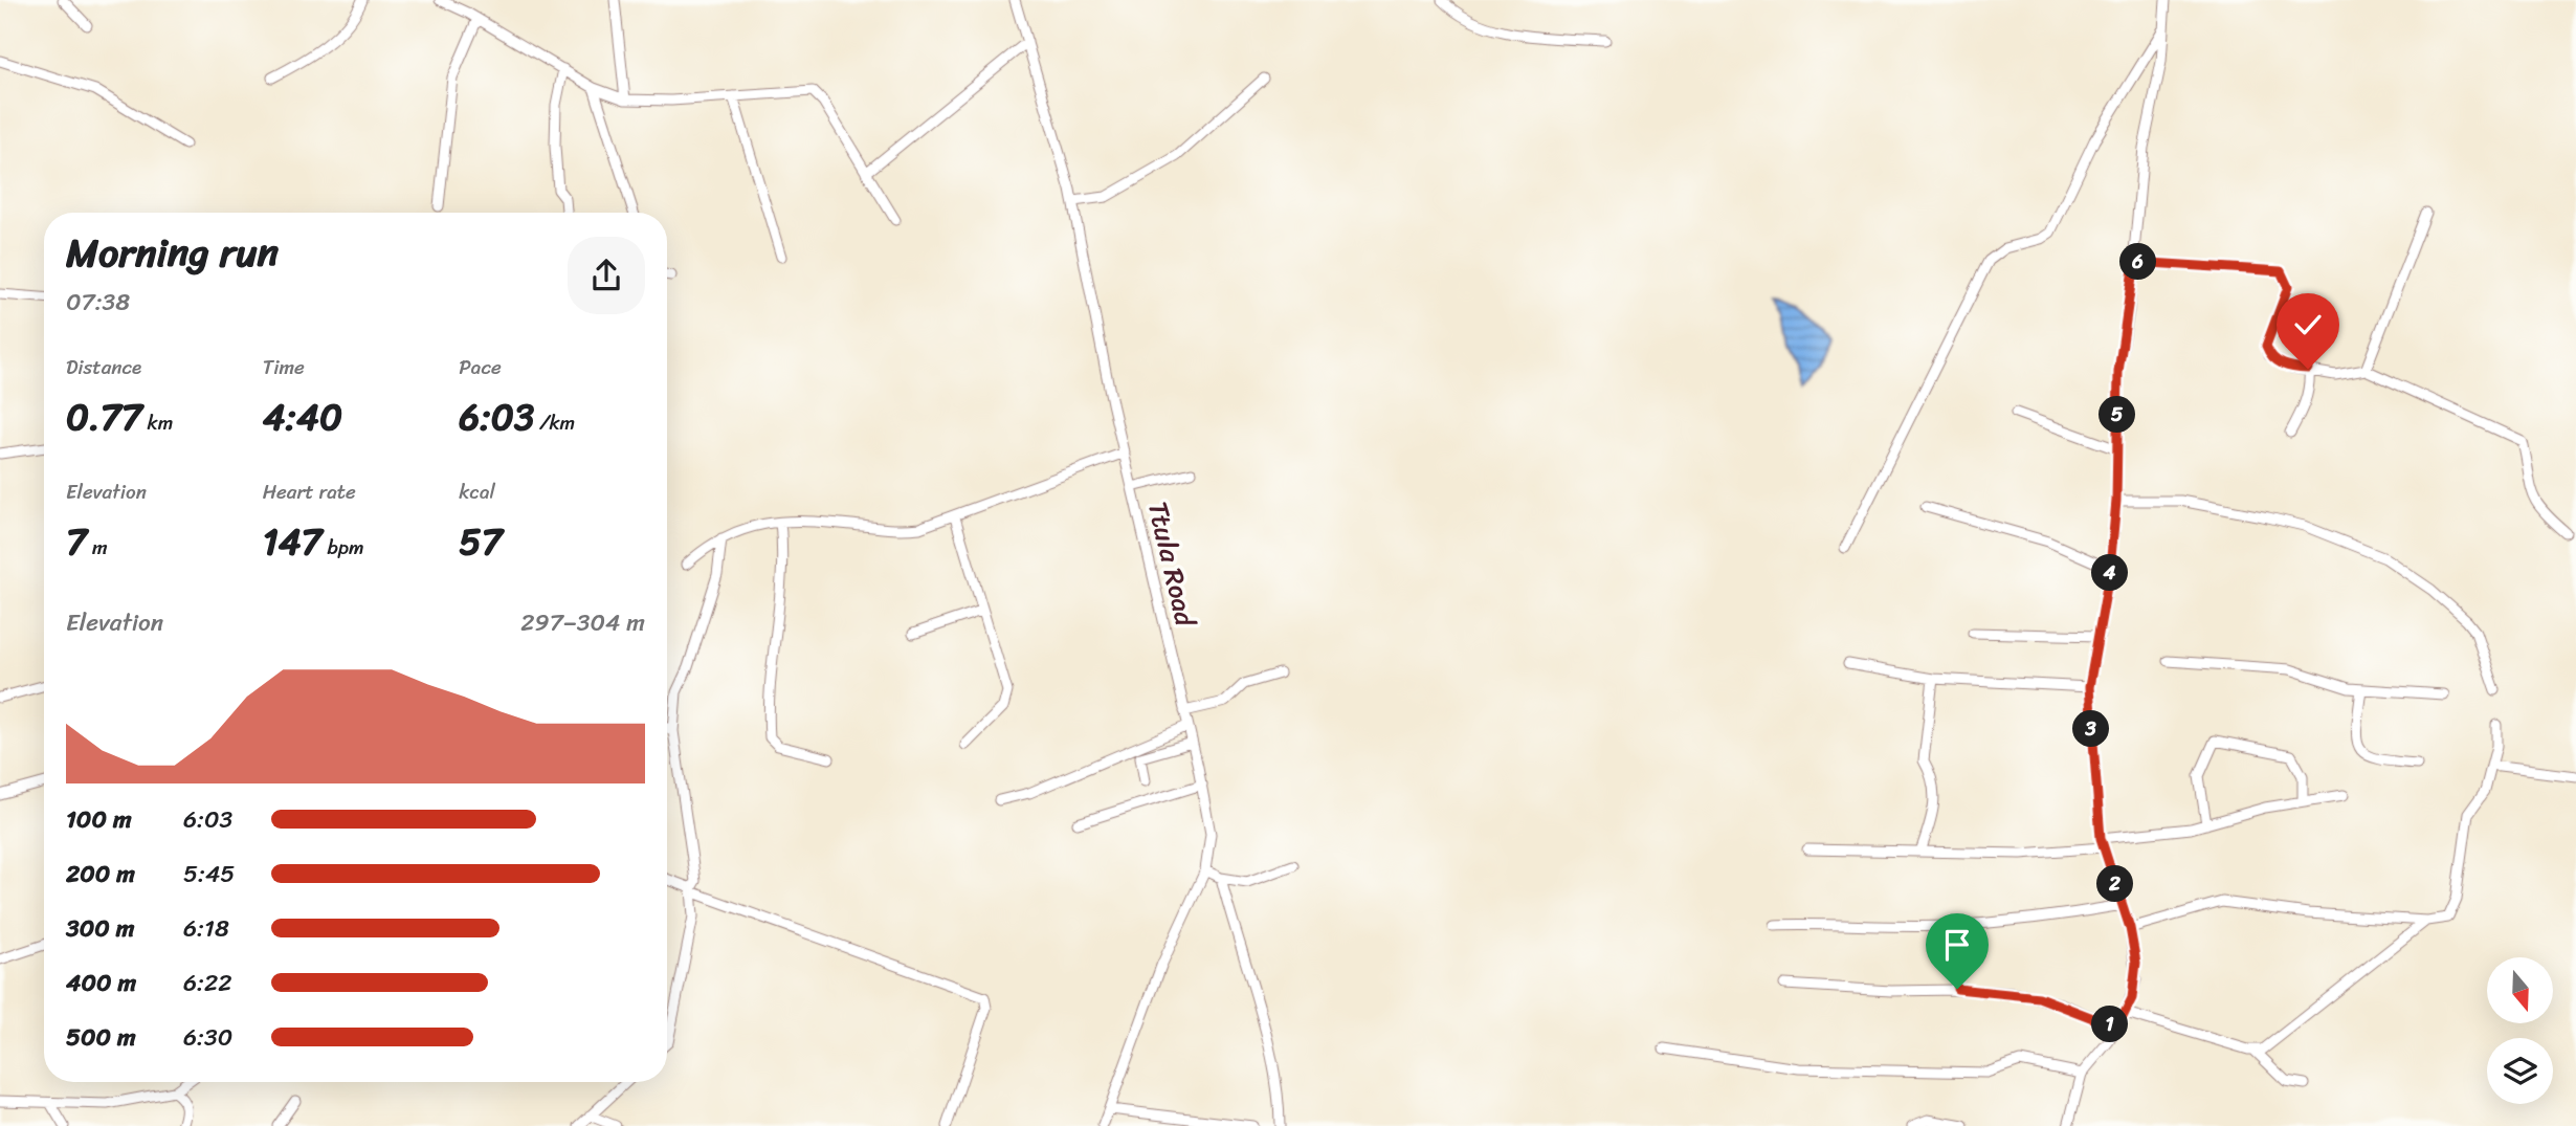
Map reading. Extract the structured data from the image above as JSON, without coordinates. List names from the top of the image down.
{
  "streets": {
    "street": ["Ttula Road"]
  },
  "north": "bottom",
  "page": {
    "heading": ["Morning run", "07:38"],
    "pins": [
      "6",
      "5",
      "4",
      "3",
      "2",
      "1"
    ],
    "stats": [
      ["Distance", "0.77 km"],
      ["Time", "4:40"],
      ["Pace", "6:03 /km"],
      ["Elevation", "7 m"],
      ["Heart rate", "147 bpm"],
      ["kcal", "57"]
    ],
    "chart": ["Elevation", "297–304 m"],
    "list": [
      {
        "name": "100 m",
        "note": "6:03"
      },
      {
        "name": "200 m",
        "note": "5:45"
      },
      {
        "name": "300 m",
        "note": "6:18"
      },
      {
        "name": "400 m",
        "note": "6:22"
      },
      {
        "name": "500 m",
        "note": "6:30"
      }
    ]
  }
}
